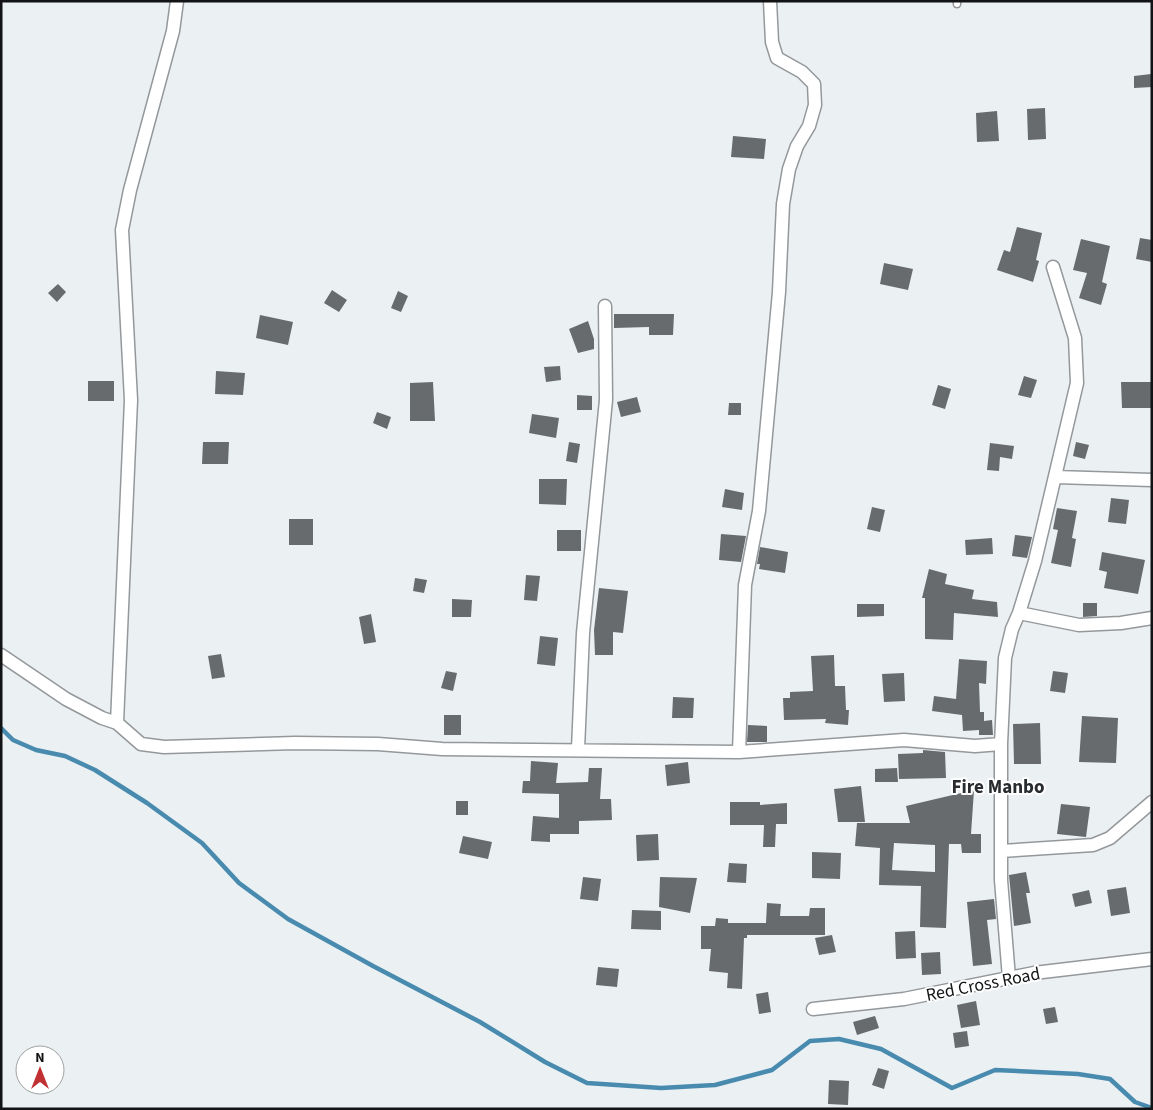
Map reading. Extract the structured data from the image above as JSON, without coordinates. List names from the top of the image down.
{
  "streets": {
    "street": ["Red Cross Road"]
  },
  "districts": ["Fire Manbo"],
  "north": "top"
}
